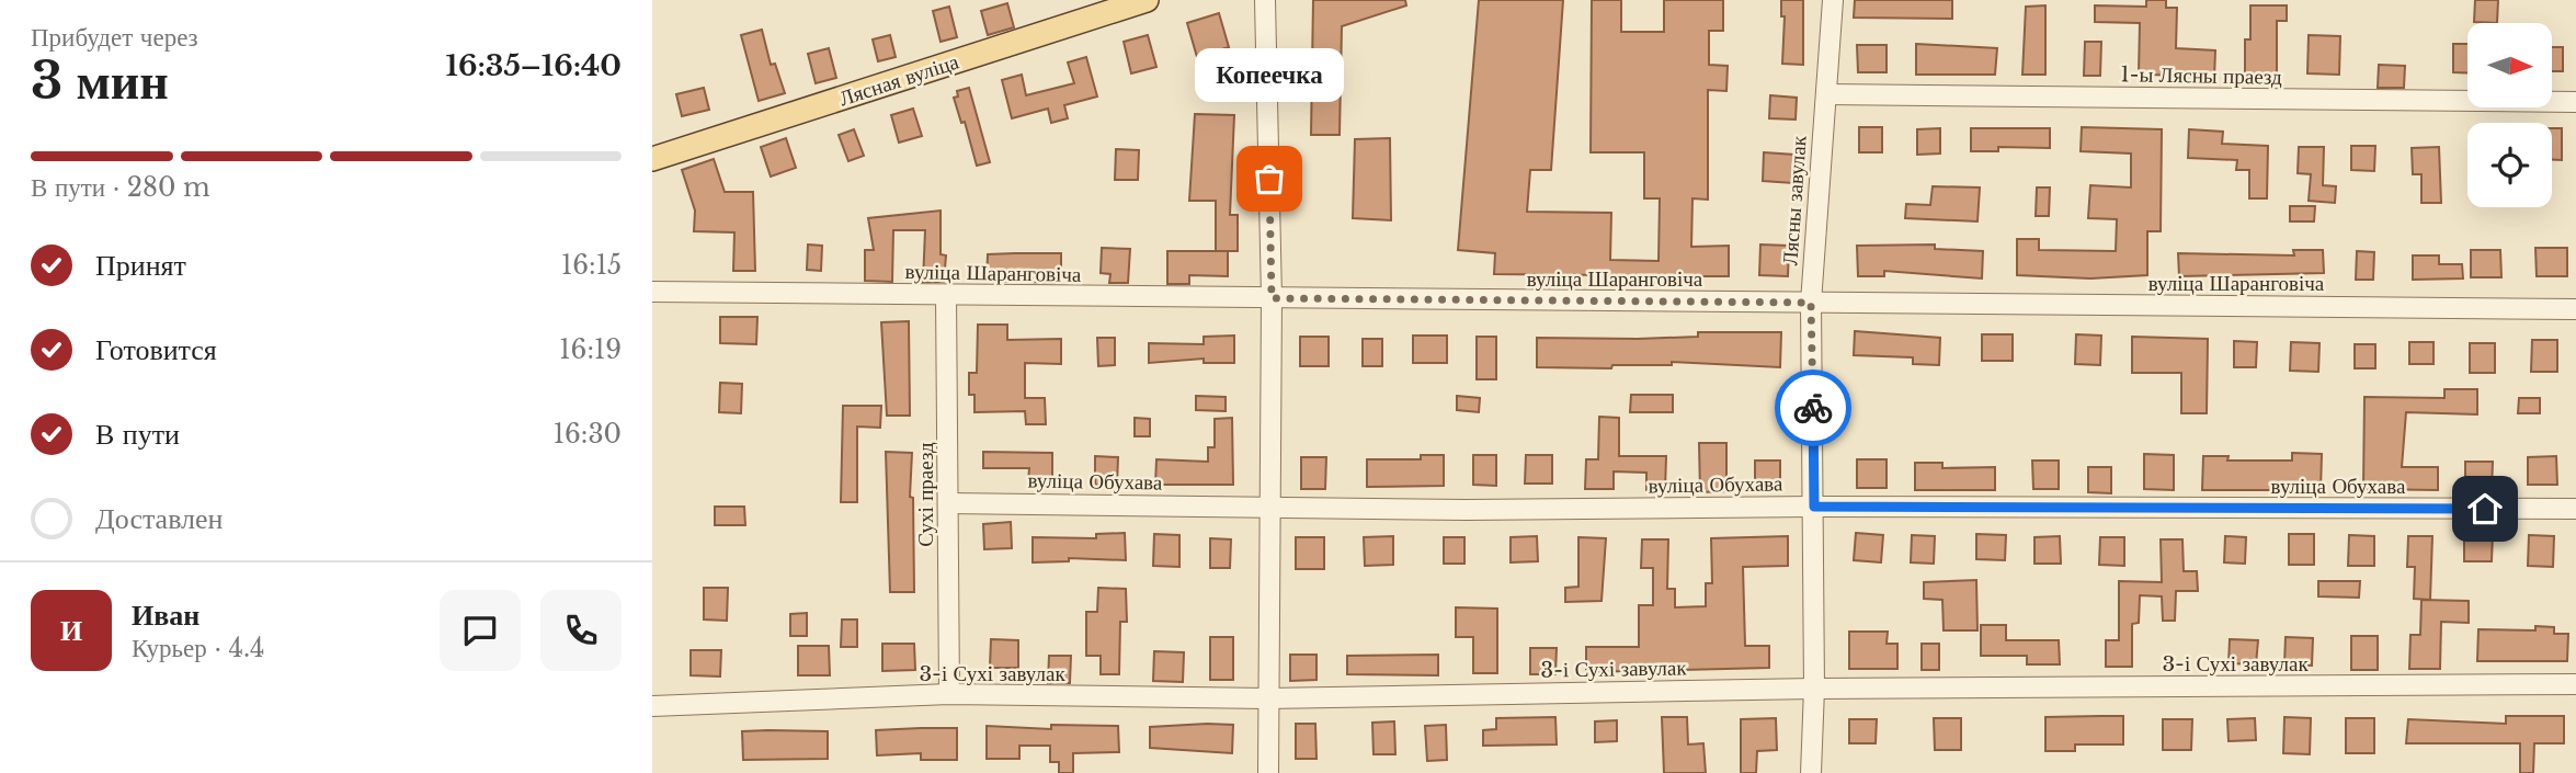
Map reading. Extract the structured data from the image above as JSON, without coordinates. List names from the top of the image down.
{
  "streets": {
    "main road": ["Лясная вуліца"],
    "street": [
      "1-ы Лясны праезд",
      "Лясны завулак",
      "вуліца Шаранговіча",
      "вуліца Обухава",
      "Сухі праезд",
      "3-і Сухі завулак"
    ]
  },
  "crossings": [
    ["1-ы Лясны праезд", "Лясны завулак"],
    ["Лясны завулак", "вуліца Шаранговіча"],
    ["Лясны завулак", "вуліца Обухава"],
    ["Лясны завулак", "3-і Сухі завулак"],
    ["вуліца Шаранговіча", "Сухі праезд"],
    ["вуліца Обухава", "Сухі праезд"],
    ["Сухі праезд", "3-і Сухі завулак"]
  ],
  "places": ["Копеечка"],
  "north": "right",
  "page": {
    "heading": ["3 мин", "Прибудет через", "16:35–16:40"],
    "panel": ["Иван", "Курьер · 4.4"],
    "bubble": "Копеечка",
    "bar": "В пути · 280 m",
    "list": [
      ["Принят", "16:15"],
      ["Готовится", "16:19"],
      ["В пути", "16:30"],
      "Доставлен"
    ],
    "round": "И"
  }
}
